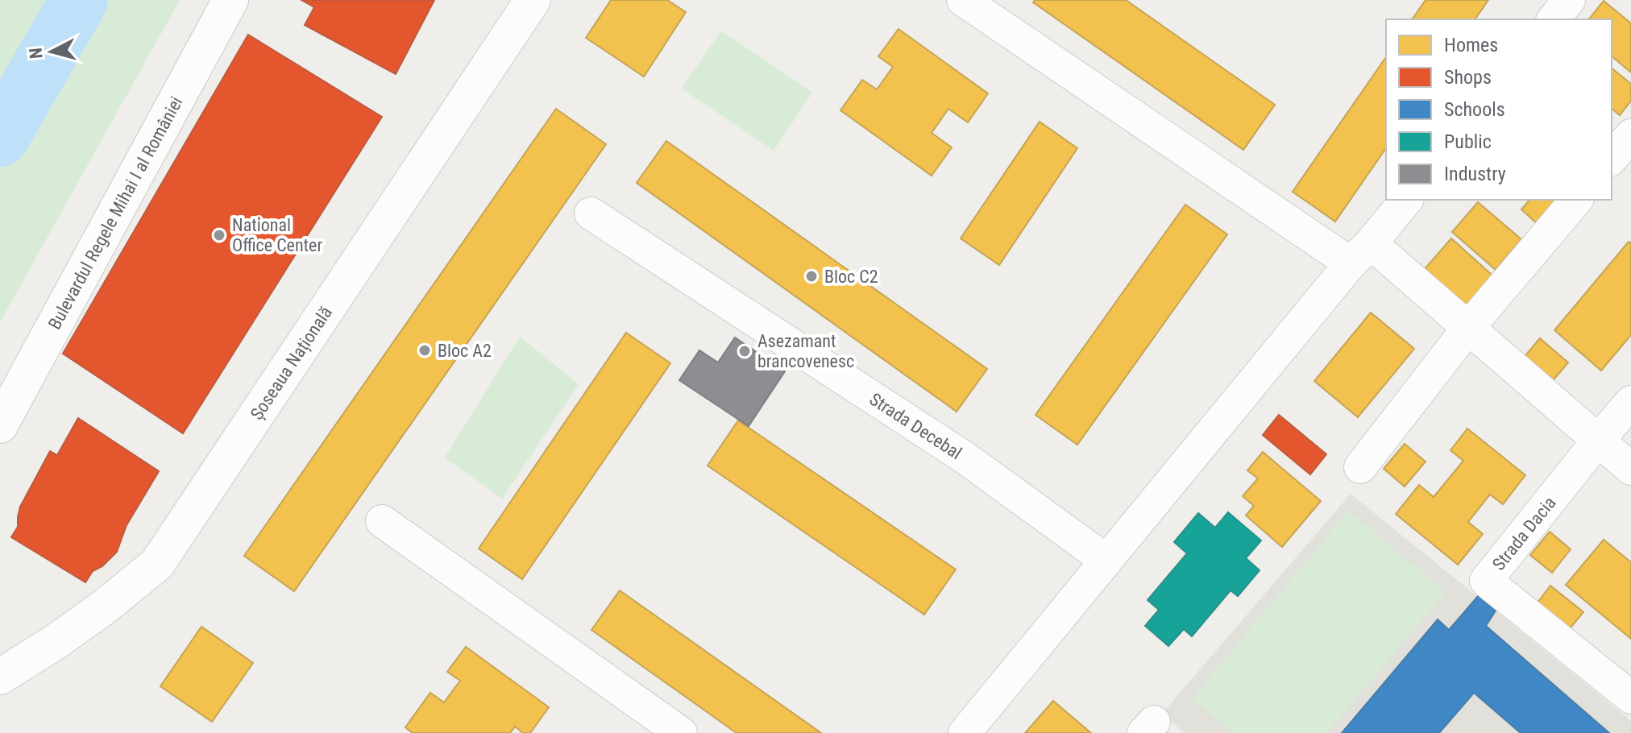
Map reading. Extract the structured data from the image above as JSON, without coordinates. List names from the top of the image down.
{
  "streets": {
    "street": [
      "Bulevardul Regele Mihai I al României",
      "Șoseaua Națională",
      "Strada Decebal",
      "Strada Dacia"
    ]
  },
  "places": [
    "National Office Center",
    "Bloc C2",
    "Bloc A2",
    "Asezamant brancovenesc"
  ],
  "legend": [
    "Homes",
    "Shops",
    "Schools",
    "Public",
    "Industry"
  ],
  "north": "left"
}
